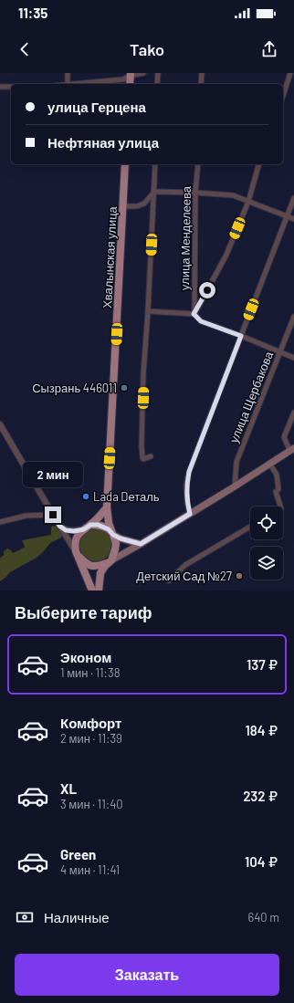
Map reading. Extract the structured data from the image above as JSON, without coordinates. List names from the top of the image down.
{
  "streets": {
    "main road": ["Хвалынская улица"],
    "street": ["улица Менделеева", "улица Щербакова"]
  },
  "places": ["Сызрань 446011", "Lada Dеталь", "Детский Сад №27"],
  "page": {
    "status": "11:35",
    "header": "Tako",
    "banner": ["улица Герцена", "Нефтяная улица"],
    "bubble": "2 мин",
    "heading": "Выберите тариф",
    "list": [
      {
        "name": "Эконом",
        "note": "1 мин · 11:38",
        "value": "137 ₽"
      },
      {
        "name": "Комфорт",
        "note": "2 мин · 11:39",
        "value": "184 ₽"
      },
      {
        "name": "XL",
        "note": "3 мин · 11:40",
        "value": "232 ₽"
      },
      {
        "name": "Green",
        "note": "4 мин · 11:41",
        "value": "104 ₽"
      }
    ],
    "pay": ["Наличные", "640 m"],
    "buttons": "Заказать"
  }
}
